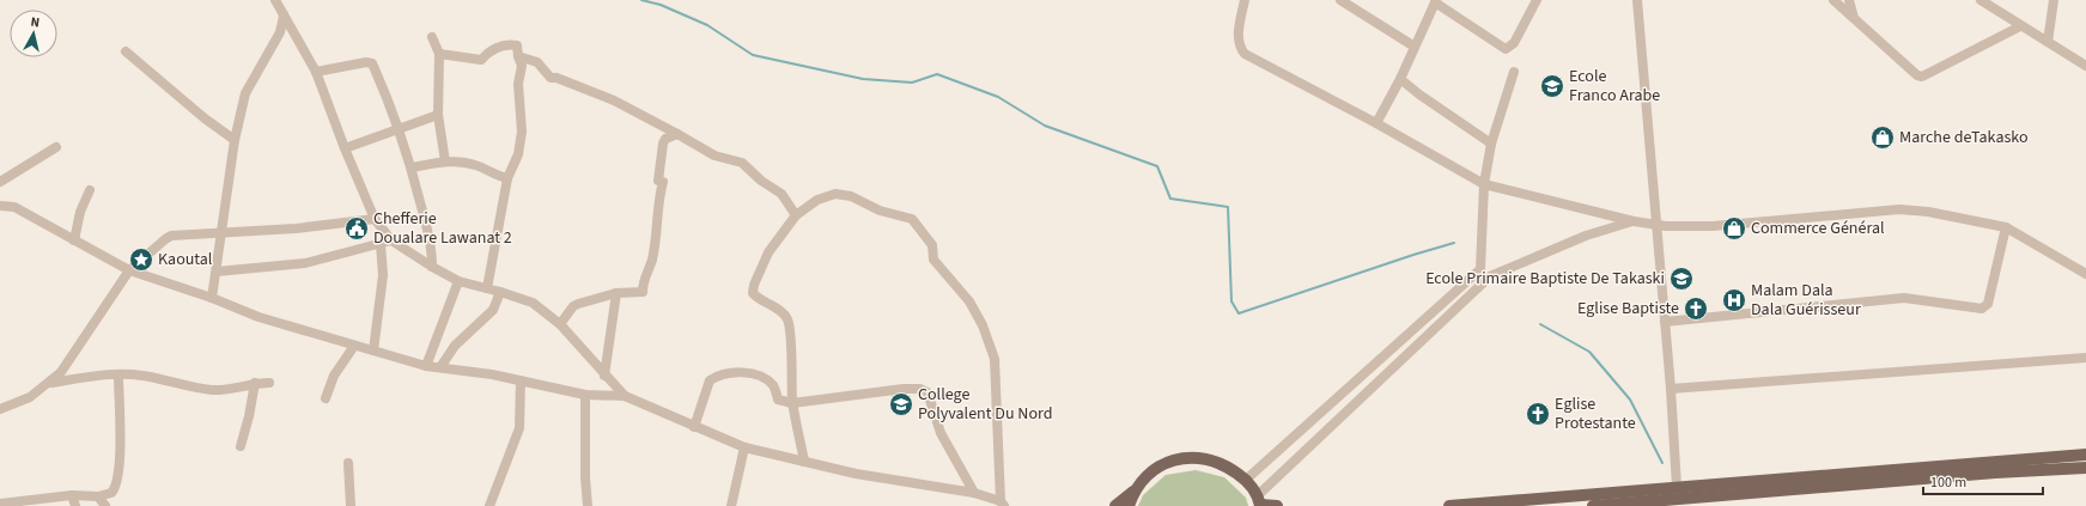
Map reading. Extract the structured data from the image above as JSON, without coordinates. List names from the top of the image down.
{
  "places": {
    "school or university": ["Ecole Franco Arabe", "Ecole Primaire Baptiste De Takaski", "College Polyvalent Du Nord"],
    "shop": ["Marche deTakasko", "Commerce Général"],
    "public building": ["Chefferie Doualare Lawanat 2"],
    "place": ["Kaoutal"],
    "hospital": ["Malam Dala Dala Guérisseur"],
    "church": ["Eglise Baptiste", "Eglise Protestante"]
  },
  "scale_bar": "100 m",
  "north": "top"
}
